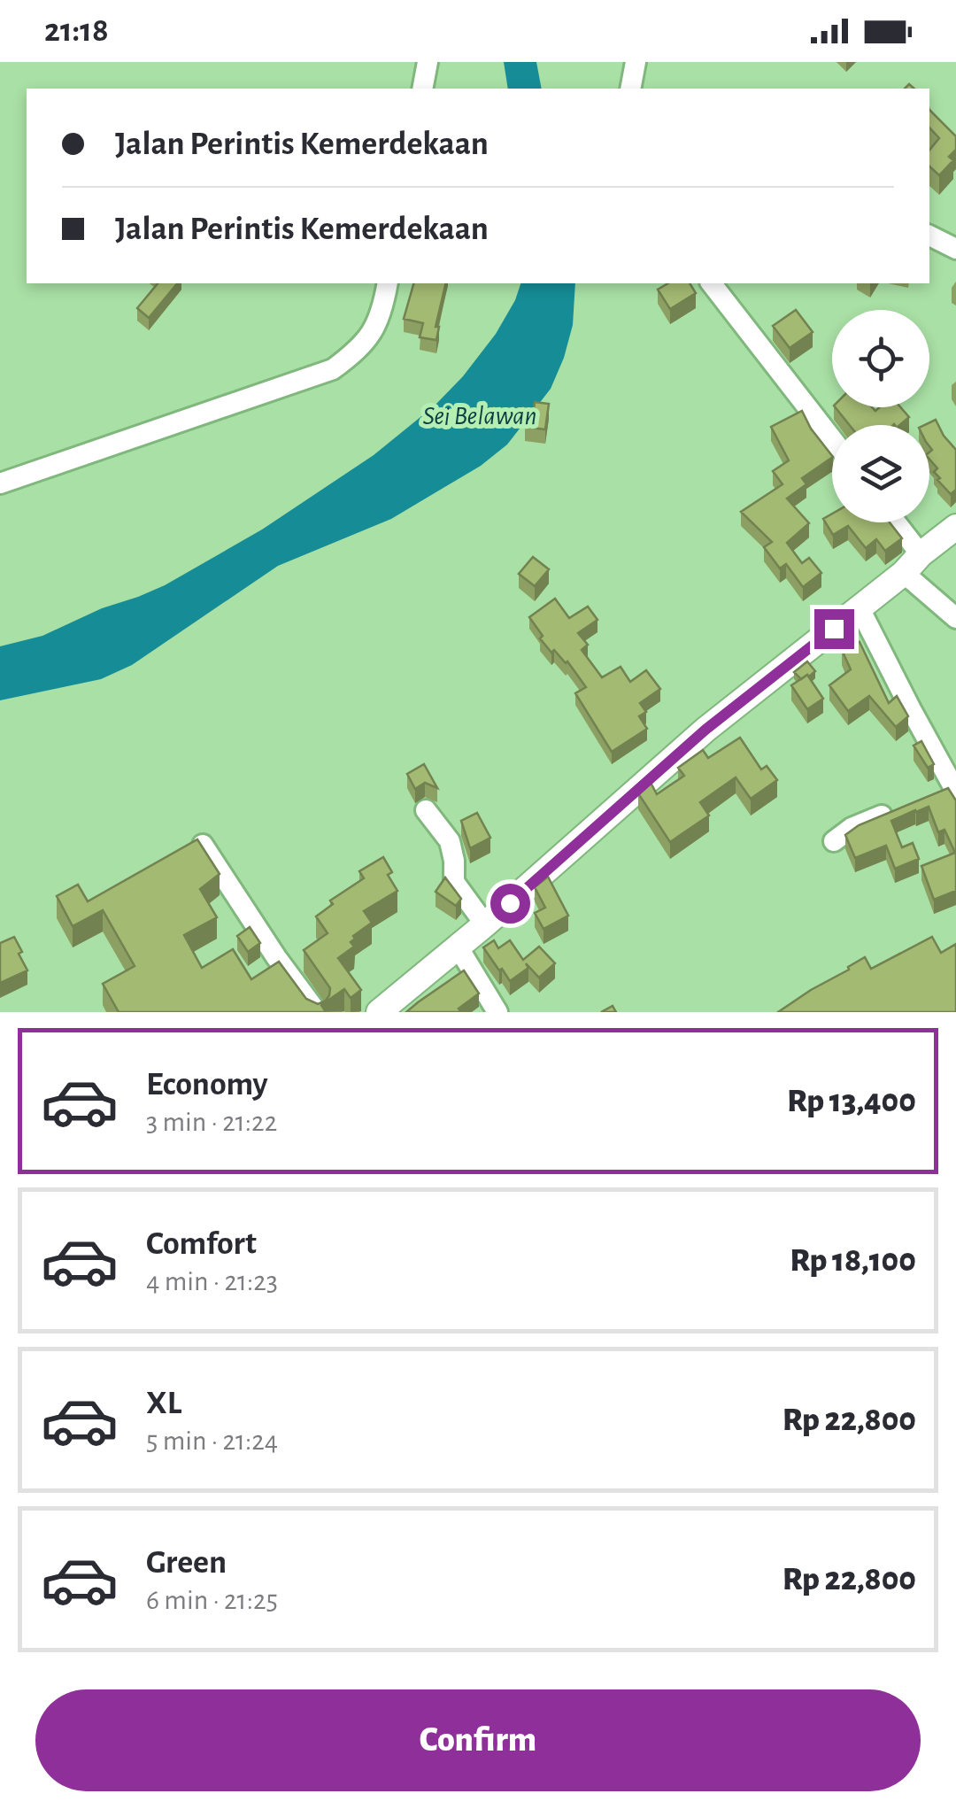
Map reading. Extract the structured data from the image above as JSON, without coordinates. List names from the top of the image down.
{
  "water": ["Sei Belawan"],
  "page": {
    "status": "21:18",
    "banner": ["Jalan Perintis Kemerdekaan", "Jalan Perintis Kemerdekaan"],
    "list": [
      {
        "name": "Economy",
        "note": "3 min · 21:22",
        "value": "Rp 13,400"
      },
      {
        "name": "Comfort",
        "note": "4 min · 21:23",
        "value": "Rp 18,100"
      },
      {
        "name": "XL",
        "note": "5 min · 21:24",
        "value": "Rp 22,800"
      },
      {
        "name": "Green",
        "note": "6 min · 21:25",
        "value": "Rp 22,800"
      }
    ],
    "buttons": "Confirm"
  }
}
